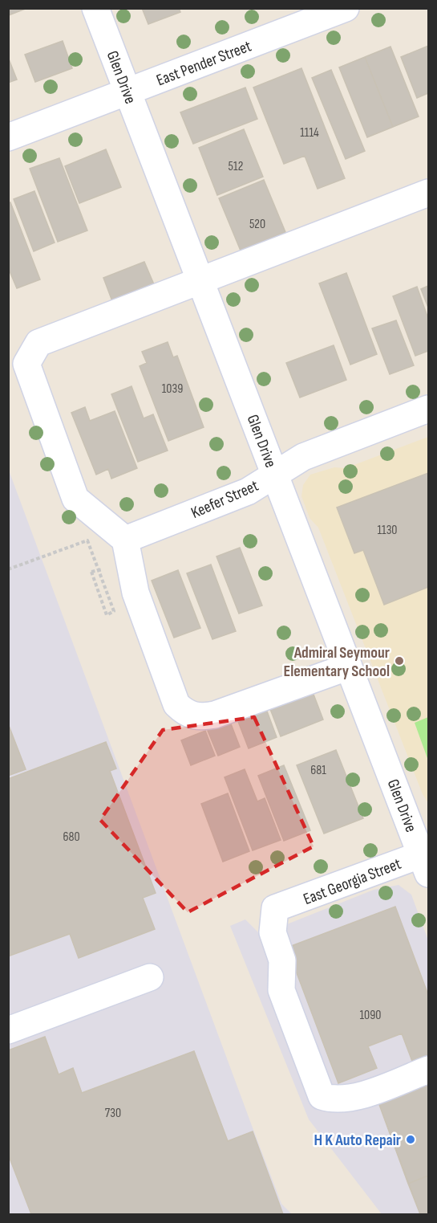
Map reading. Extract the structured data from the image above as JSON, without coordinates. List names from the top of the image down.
{
  "streets": {
    "street": [
      "East Pender Street",
      "Glen Drive",
      "Keefer Street",
      "East Georgia Street"
    ]
  },
  "crossings": [
    ["East Pender Street", "Glen Drive"],
    ["Glen Drive", "Keefer Street"],
    ["Glen Drive", "East Georgia Street"]
  ],
  "places": ["Admiral Seymour Elementary School", "H K Auto Repair"],
  "house_numbers": [
    "1114",
    "512",
    "520",
    "1039",
    "1130",
    "681",
    "680",
    "1090",
    "730"
  ]
}
